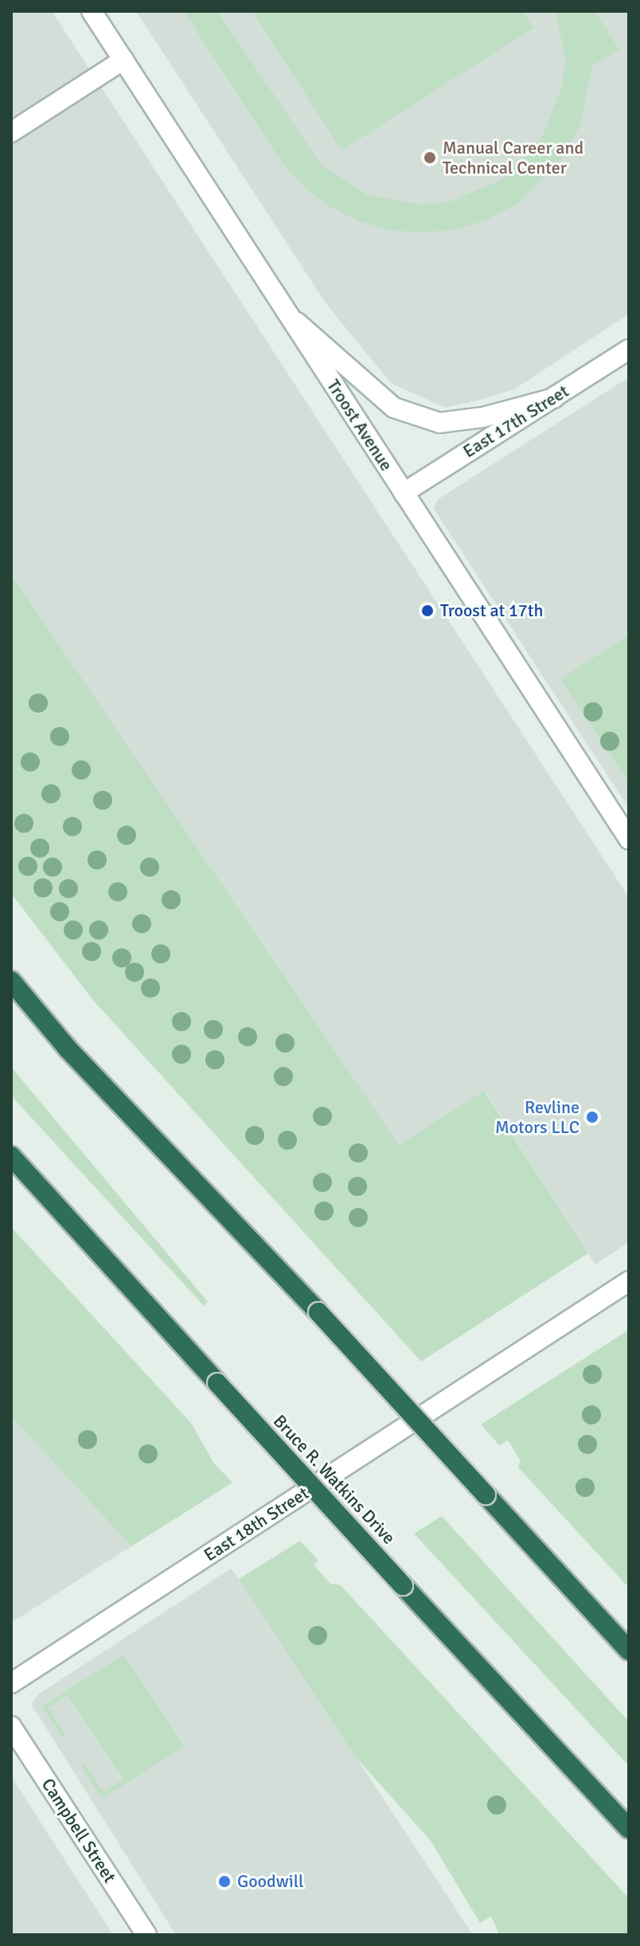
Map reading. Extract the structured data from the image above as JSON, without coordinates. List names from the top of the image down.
{
  "streets": {
    "highway": ["Bruce R. Watkins Drive"],
    "main road": [
      "East 17th Street",
      "Troost Avenue",
      "East 18th Street",
      "Campbell Street"
    ]
  },
  "crossings": [
    ["East 17th Street", "Troost Avenue"]
  ],
  "places": [
    "Manual Career and Technical Center",
    "Troost at 17th",
    "Revline Motors LLC",
    "Goodwill"
  ]
}
